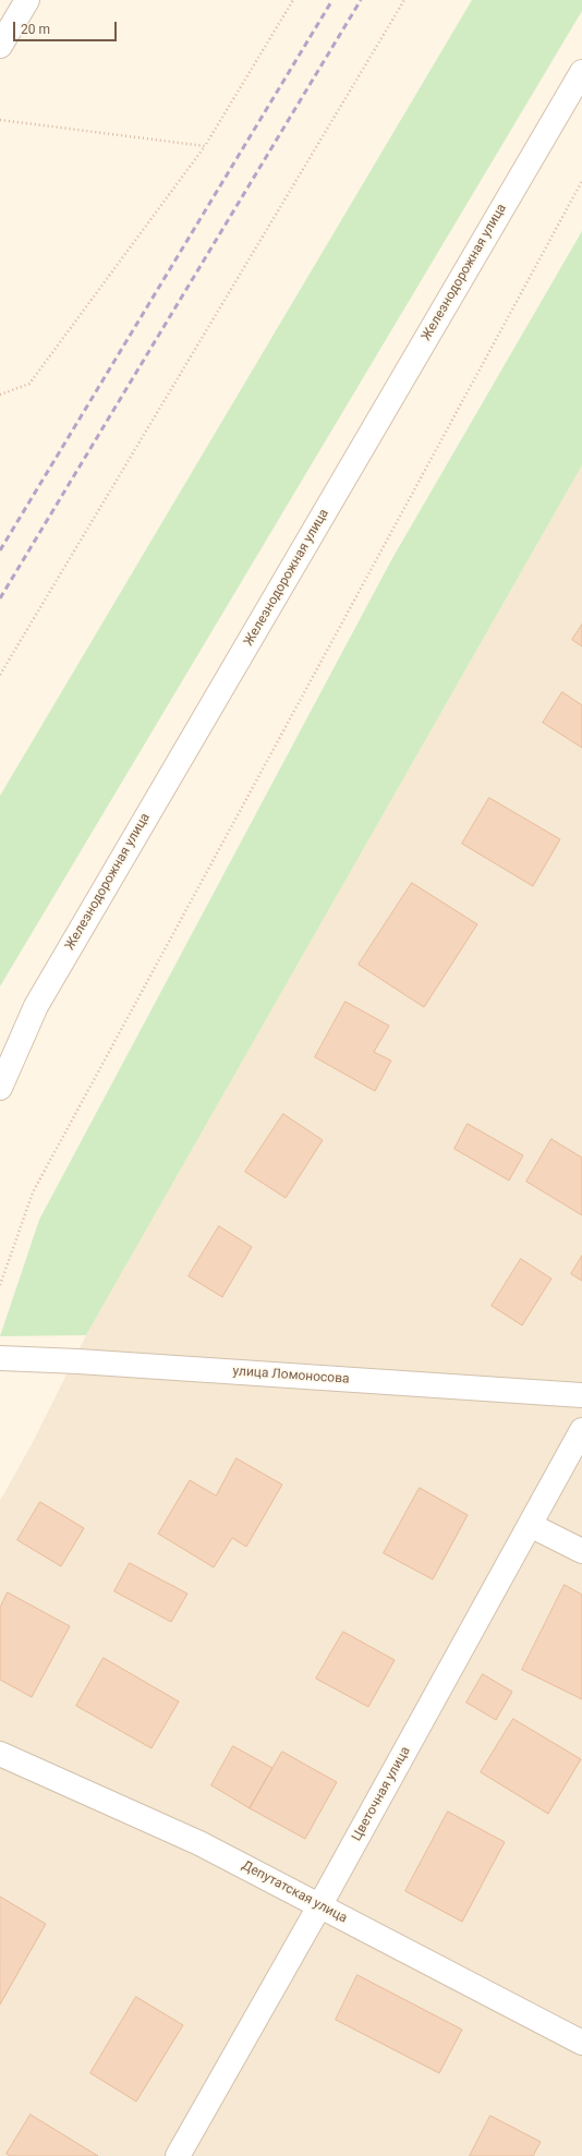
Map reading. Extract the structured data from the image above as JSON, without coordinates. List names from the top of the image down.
{
  "streets": {
    "street": [
      "Железнодорожная улица",
      "улица Ломоносова",
      "Цветочная улица",
      "Депутатская улица"
    ]
  },
  "crossings": [
    ["Цветочная улица", "Депутатская улица"]
  ],
  "scale_bar": "20 m"
}
